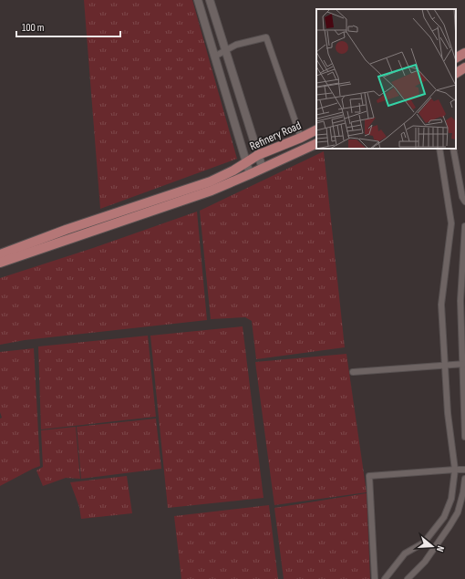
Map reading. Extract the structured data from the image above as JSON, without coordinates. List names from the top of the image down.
{
  "streets": {
    "main road": ["Refinery Road"]
  },
  "scale_bar": "100 m",
  "north": "right"
}
